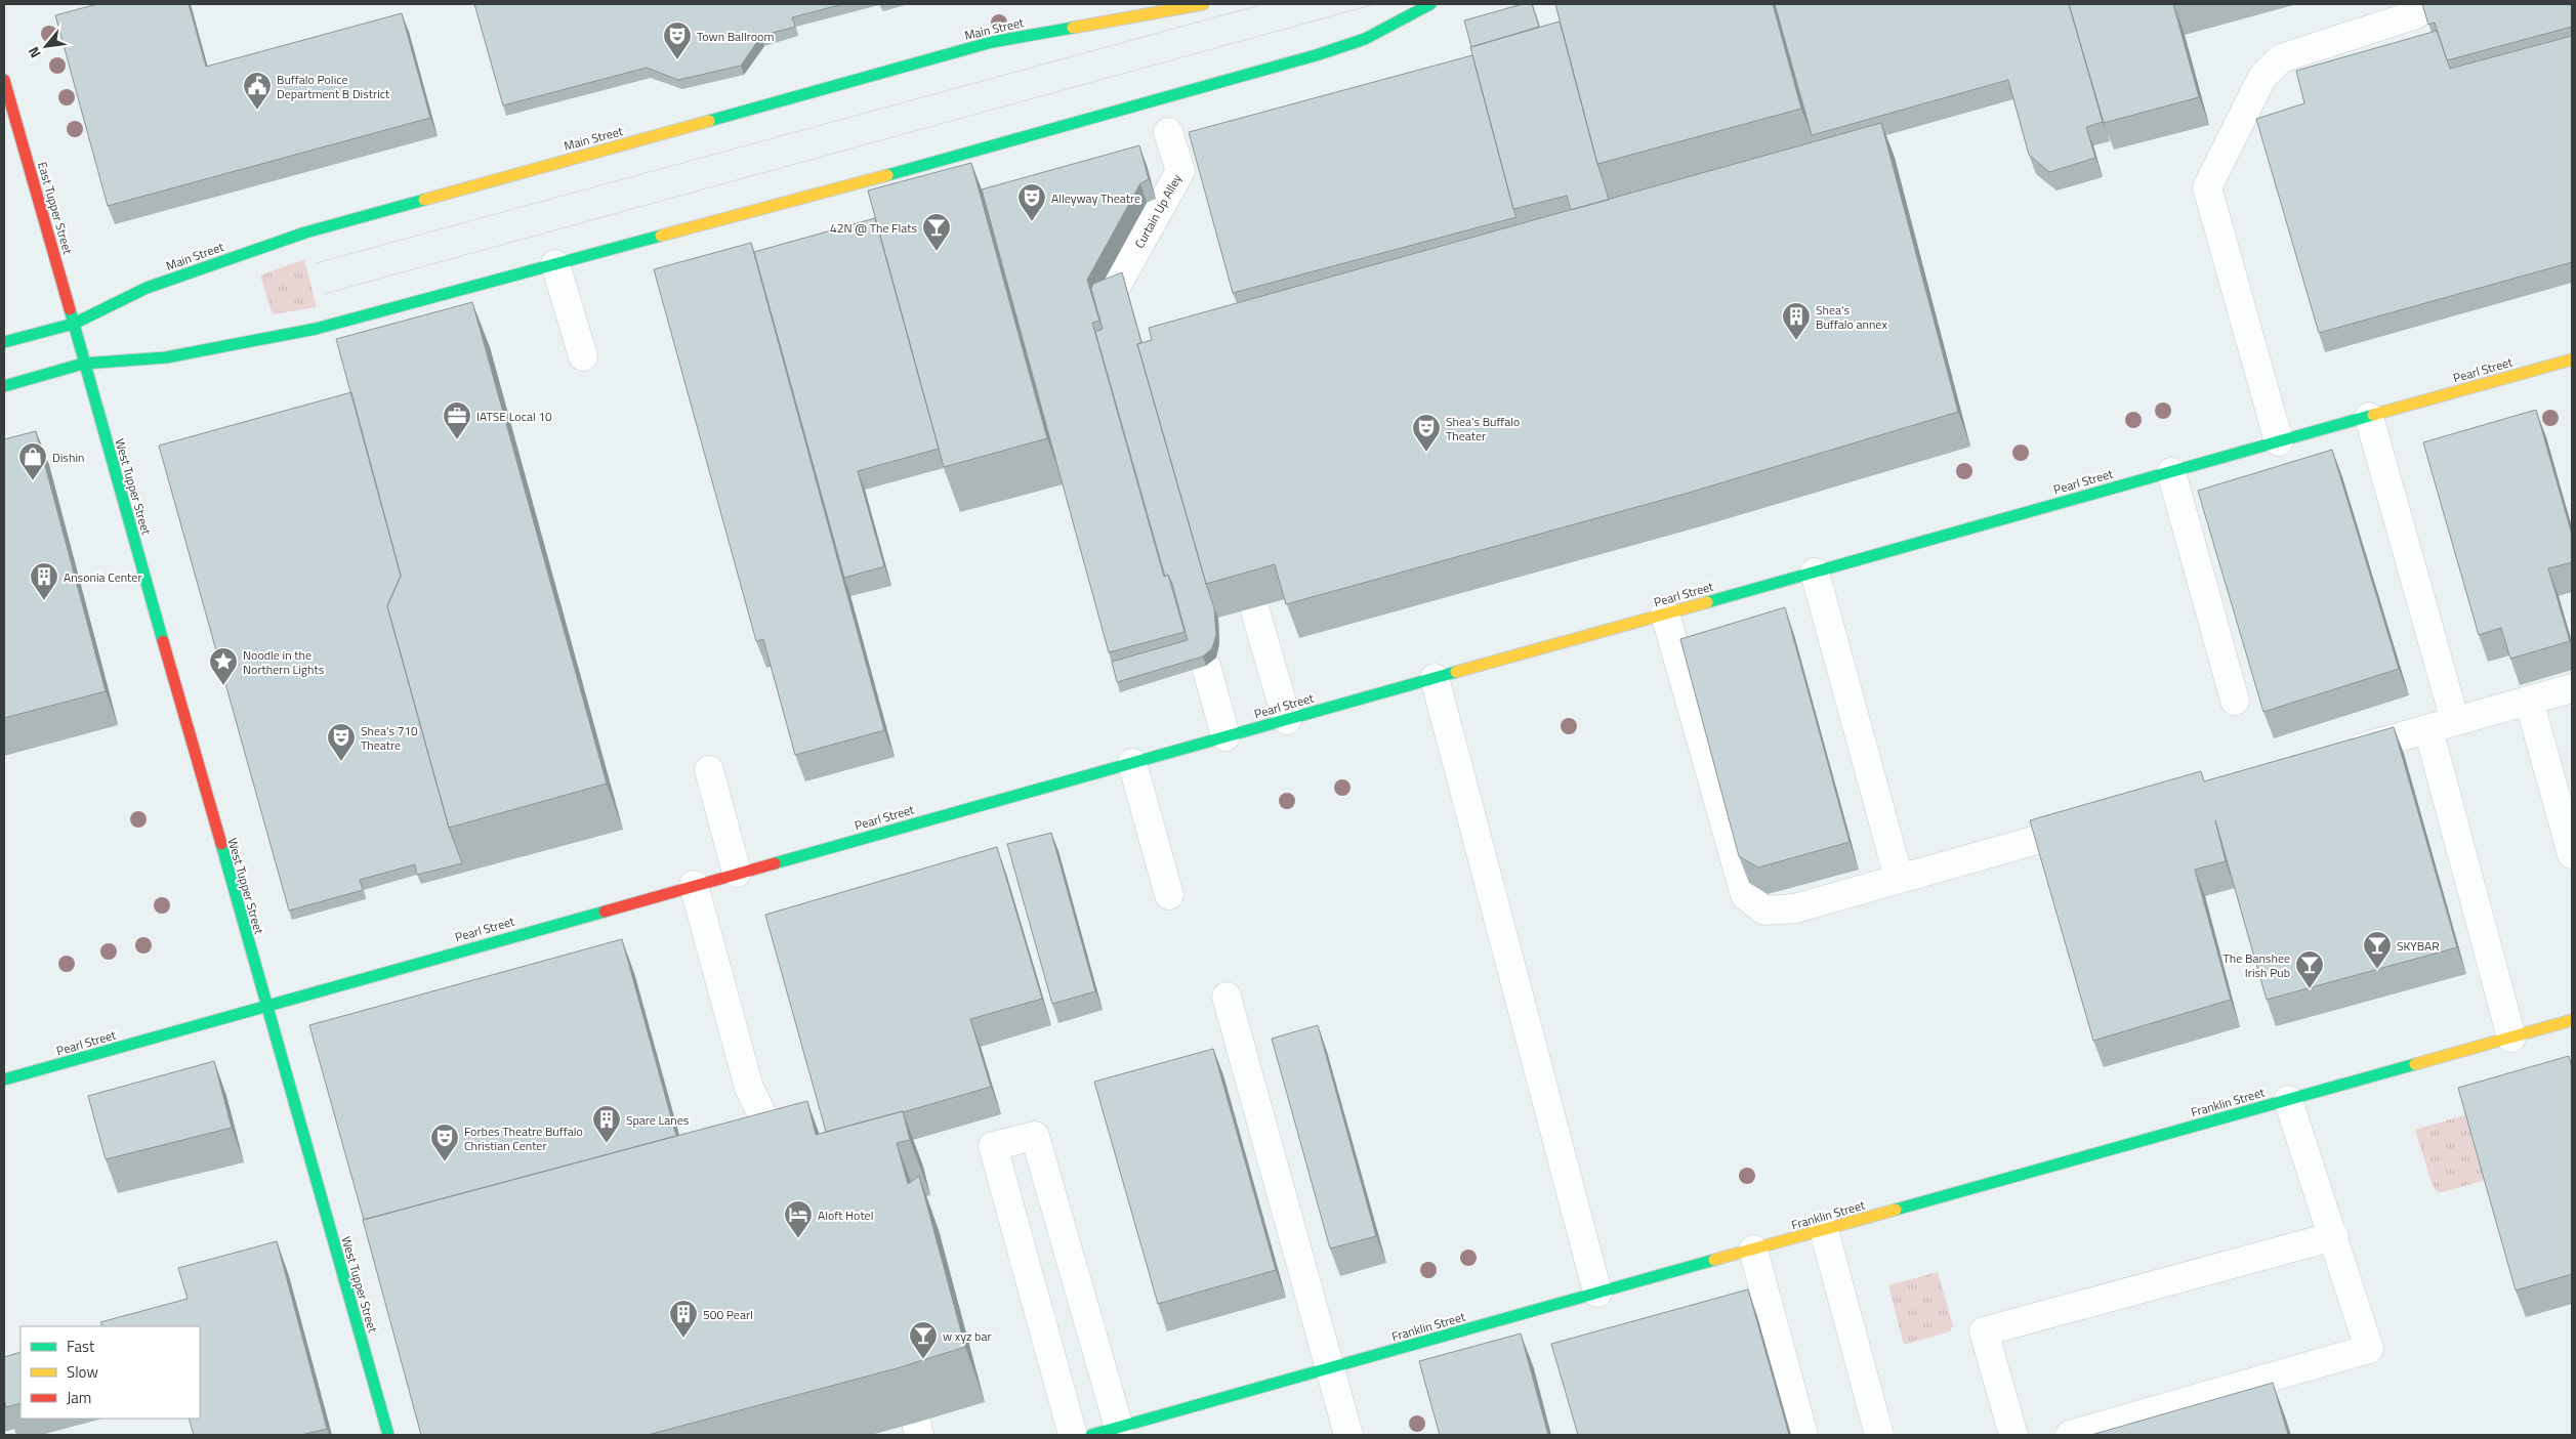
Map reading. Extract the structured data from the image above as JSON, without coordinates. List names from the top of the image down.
{
  "streets": {
    "main road": [
      "Main Street",
      "East Tupper Street",
      "Pearl Street",
      "West Tupper Street",
      "Franklin Street"
    ],
    "street": ["Curtain Up Alley"]
  },
  "crossings": [
    ["Main Street", "East Tupper Street"],
    ["East Tupper Street", "West Tupper Street"],
    ["Pearl Street", "West Tupper Street"]
  ],
  "places": {
    "theatre": [
      "Town Ballroom",
      "Alleyway Theatre",
      "Shea's Buffalo Theater",
      "Shea's 710 Theatre",
      "Forbes Theatre Buffalo Christian Center"
    ],
    "public building": ["Buffalo Police Department B District"],
    "bar": [
      "42N @ The Flats",
      "SKYBAR",
      "The Banshee Irish Pub",
      "w xyz bar"
    ],
    "building": [
      "Shea's Buffalo annex",
      "Ansonia Center",
      "Spare Lanes",
      "500 Pearl"
    ],
    "office": ["IATSE Local 10"],
    "shop": ["Dishin"],
    "place": ["Noodle in the Northern Lights"],
    "hotel": ["Aloft Hotel"]
  },
  "legend": ["Fast", "Slow", "Jam"],
  "north": "bottom left"
}
